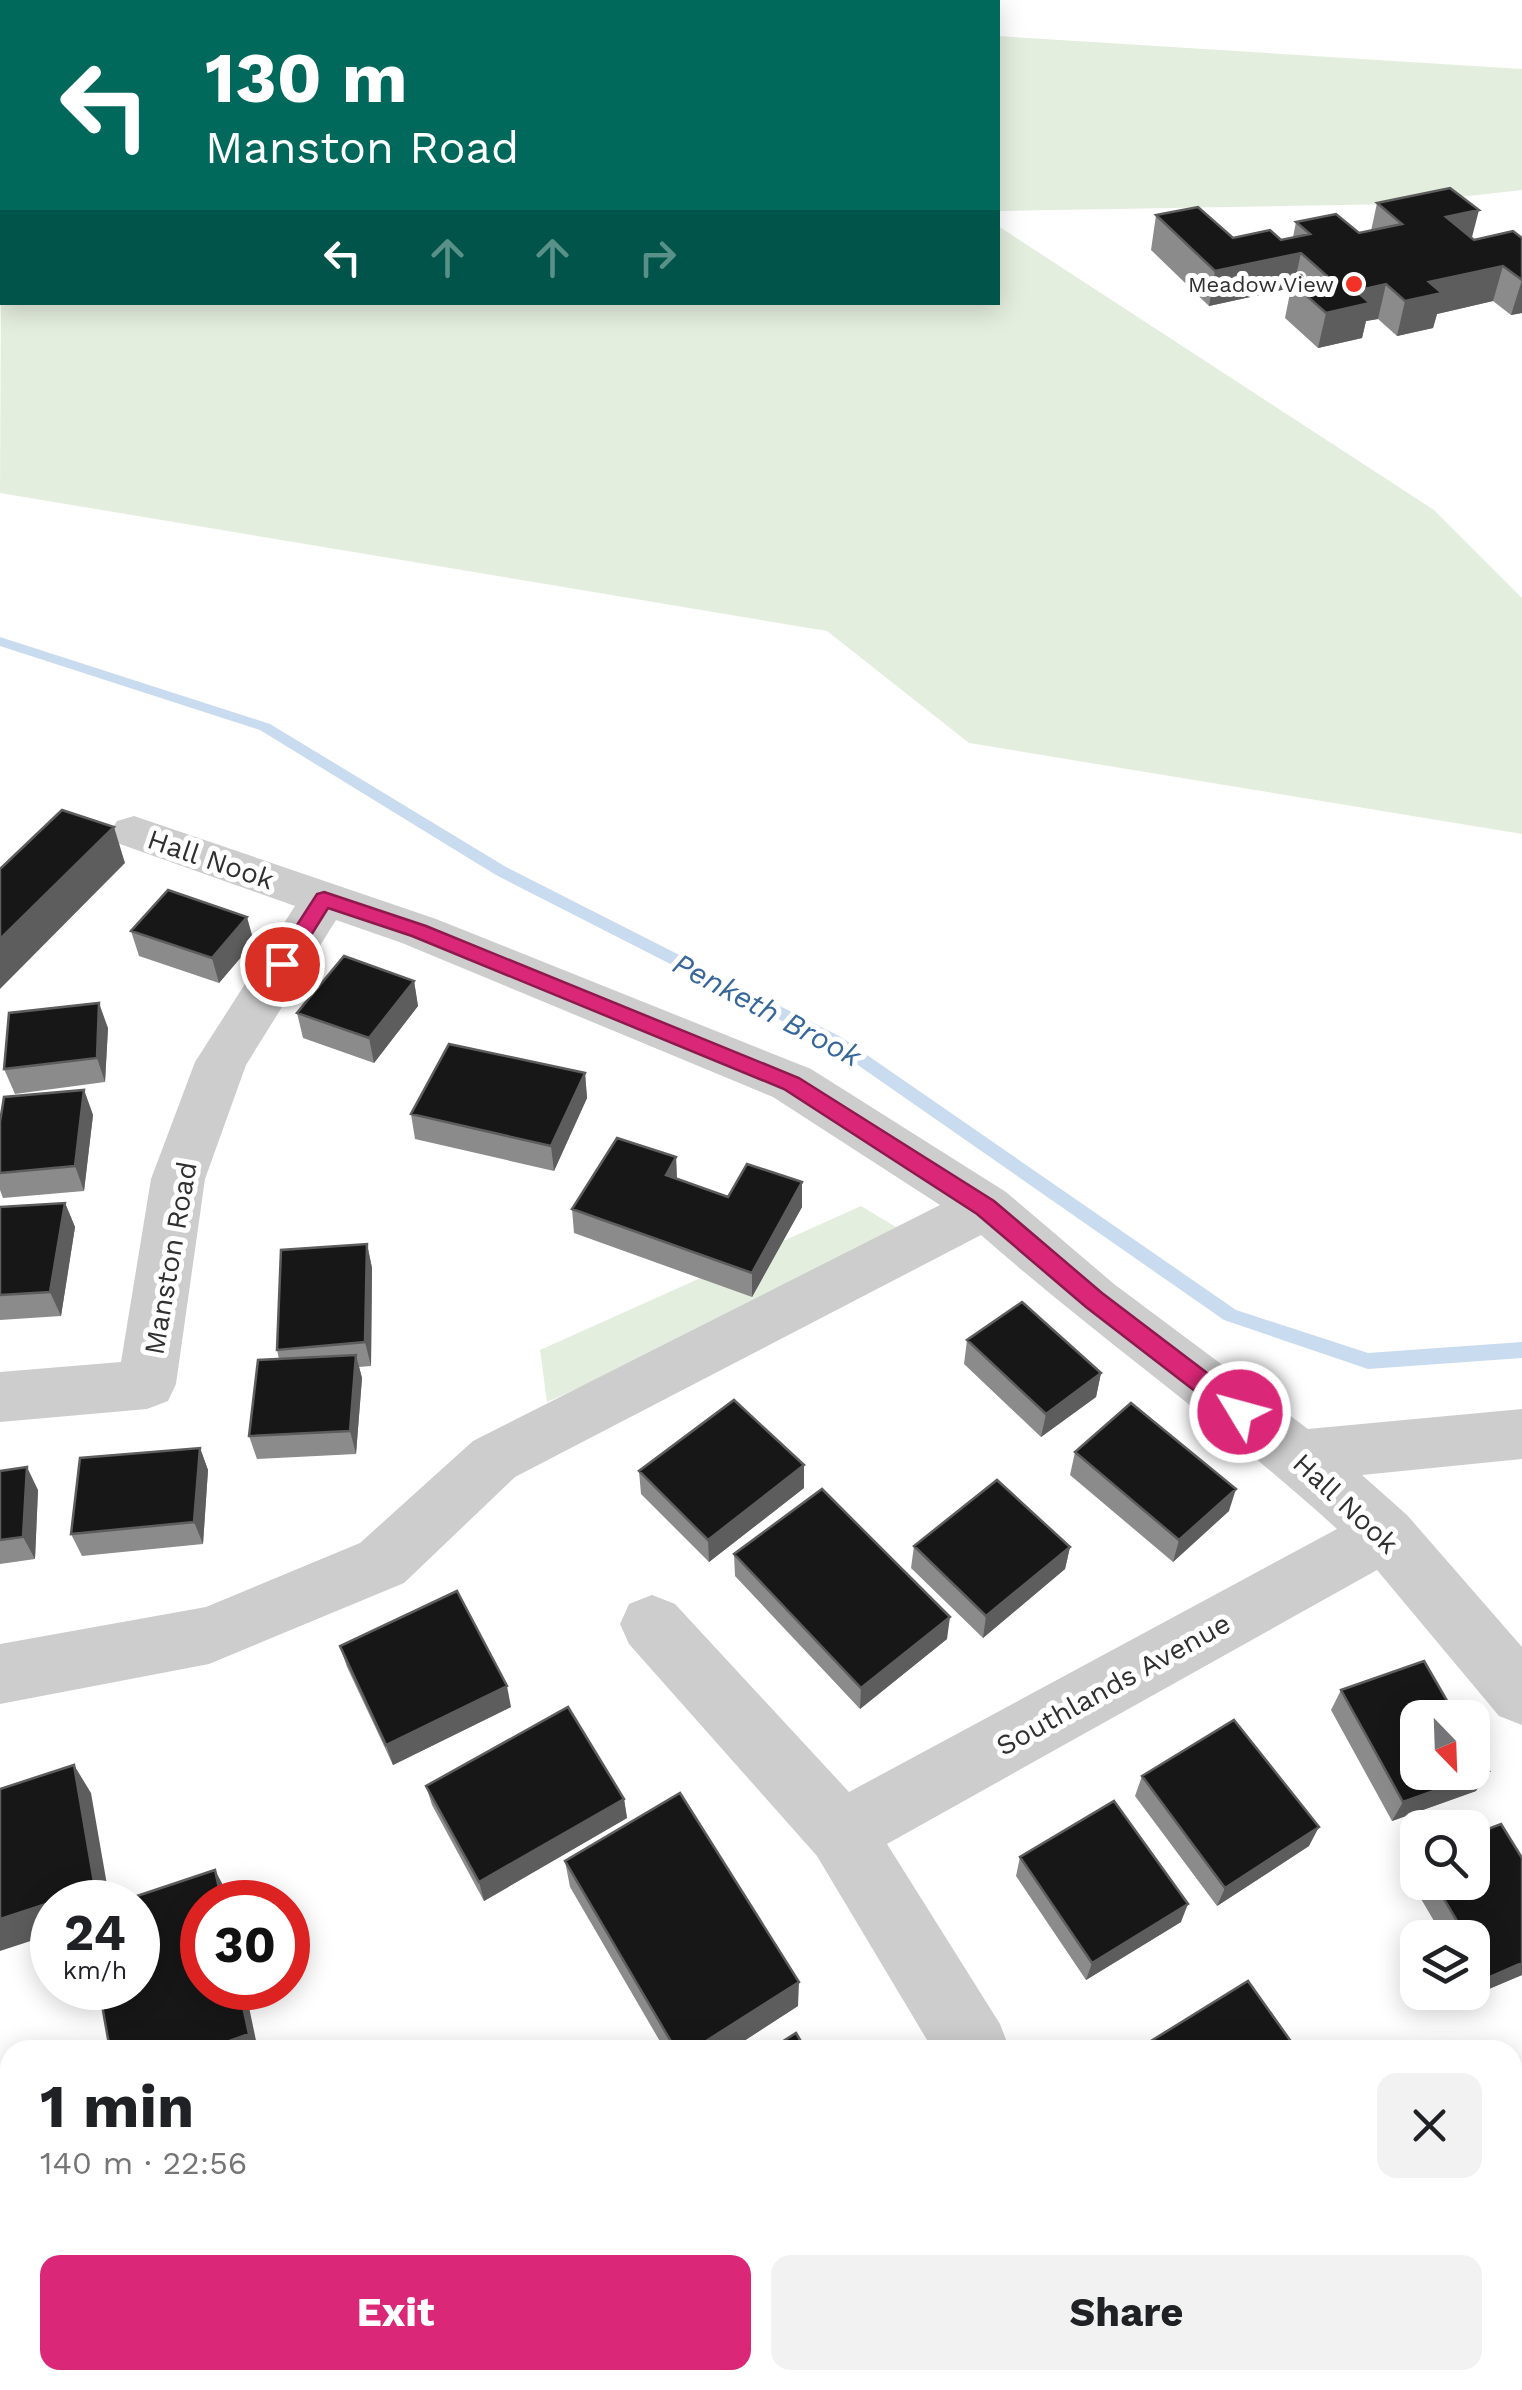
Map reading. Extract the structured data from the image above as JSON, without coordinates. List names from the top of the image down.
{
  "streets": {
    "street": ["Hall Nook", "Manston Road", "Southlands Avenue"]
  },
  "crossings": [
    ["Hall Nook", "Manston Road"],
    ["Hall Nook", "Southlands Avenue"]
  ],
  "water": ["Penketh Brook"],
  "places": ["Meadow View"],
  "north": "bottom right",
  "page": {
    "turn": ["130 m", "Manston Road"],
    "speed": "24 km/h",
    "limit": "30",
    "heading": ["1 min", "140 m · 22:56"],
    "buttons": ["Exit", "Share"]
  }
}
